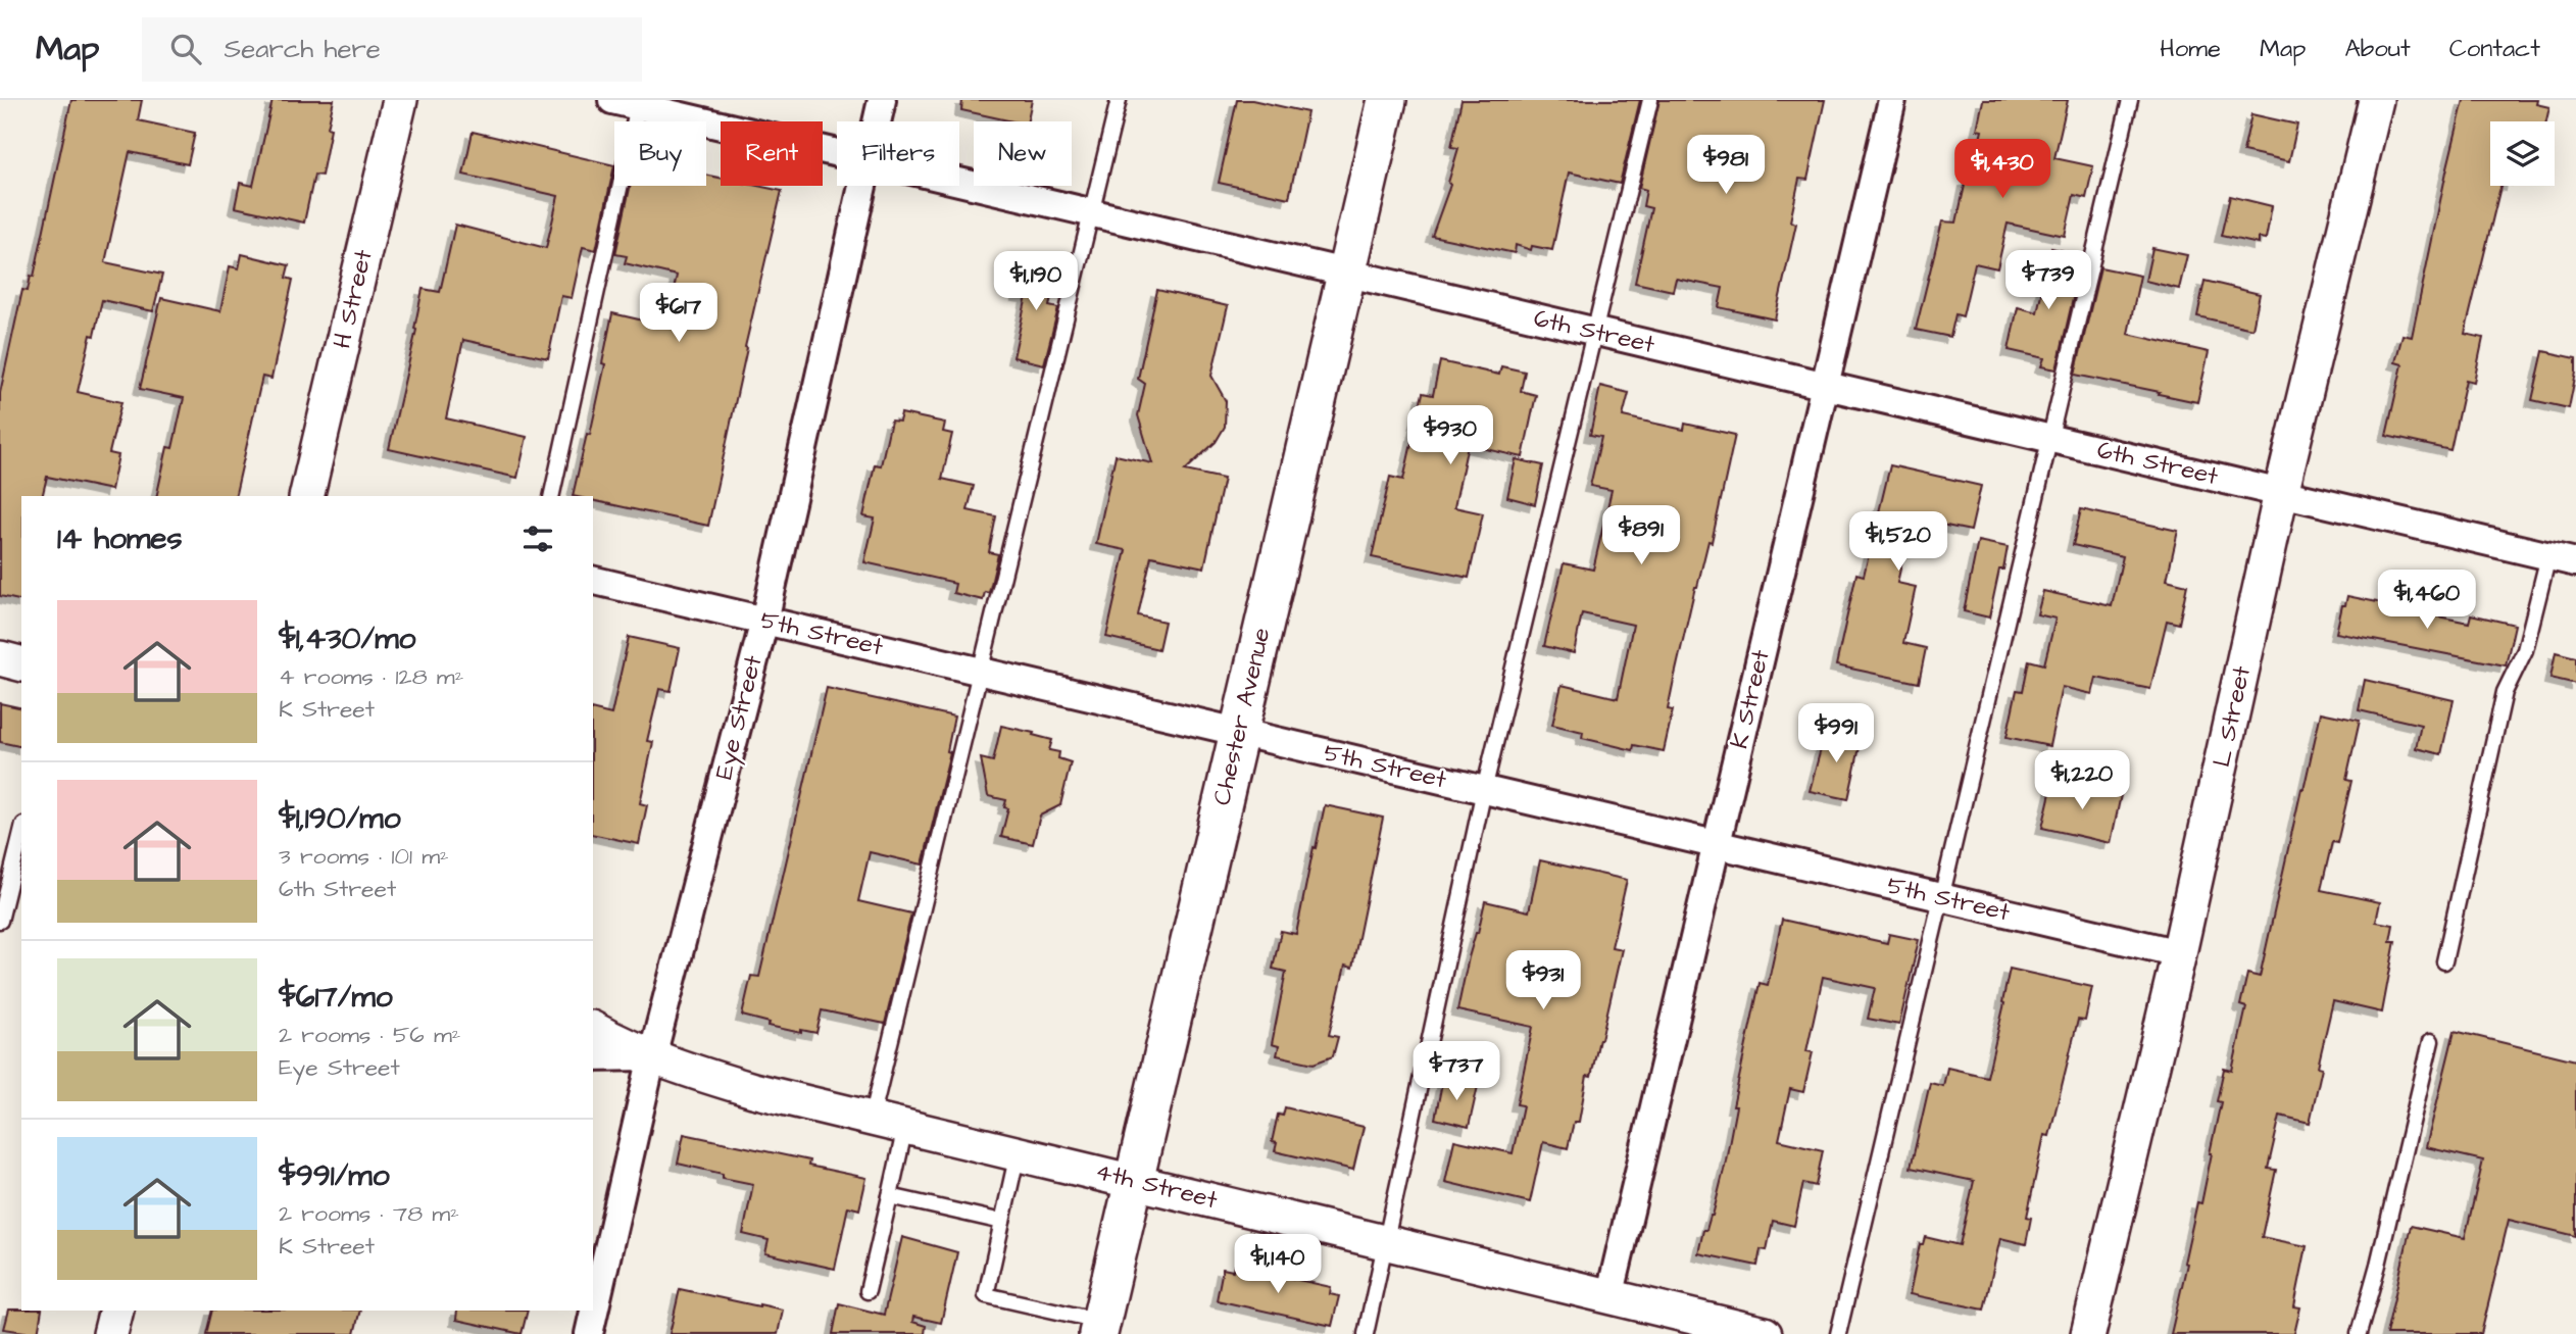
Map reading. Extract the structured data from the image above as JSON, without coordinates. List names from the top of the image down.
{
  "streets": {
    "main road": ["Chester Avenue"],
    "street": [
      "H Street",
      "6th Street",
      "5th Street",
      "K Street",
      "L Street",
      "Eye Street",
      "4th Street"
    ]
  },
  "crossings": [
    ["6th Street", "K Street"],
    ["6th Street", "Chester Avenue"],
    ["6th Street", "L Street"],
    ["5th Street", "K Street"],
    ["5th Street", "Chester Avenue"],
    ["5th Street", "L Street"],
    ["5th Street", "Eye Street"],
    ["K Street", "4th Street"],
    ["Chester Avenue", "4th Street"],
    ["Eye Street", "4th Street"]
  ],
  "page": {
    "header": "Map",
    "search": "Search here",
    "nav": [
      "Home",
      "Map",
      "About",
      "Contact"
    ],
    "chip": [
      "Buy",
      "Rent",
      "Filters",
      "New"
    ],
    "price": [
      "$981",
      "$1,430",
      "$739",
      "$1,190",
      "$617",
      "$930",
      "$891",
      "$1,520",
      "$1,460",
      "$991",
      "$1,220",
      "$931",
      "$737",
      "$1,140"
    ],
    "heading": "14 homes",
    "list": [
      {
        "name": "$1,430/mo",
        "note": "4 rooms · 128 m² · K Street"
      },
      {
        "name": "$1,190/mo",
        "note": "3 rooms · 101 m² · 6th Street"
      },
      {
        "name": "$617/mo",
        "note": "2 rooms · 56 m² · Eye Street"
      },
      {
        "name": "$991/mo",
        "note": "2 rooms · 78 m² · K Street"
      }
    ]
  }
}
